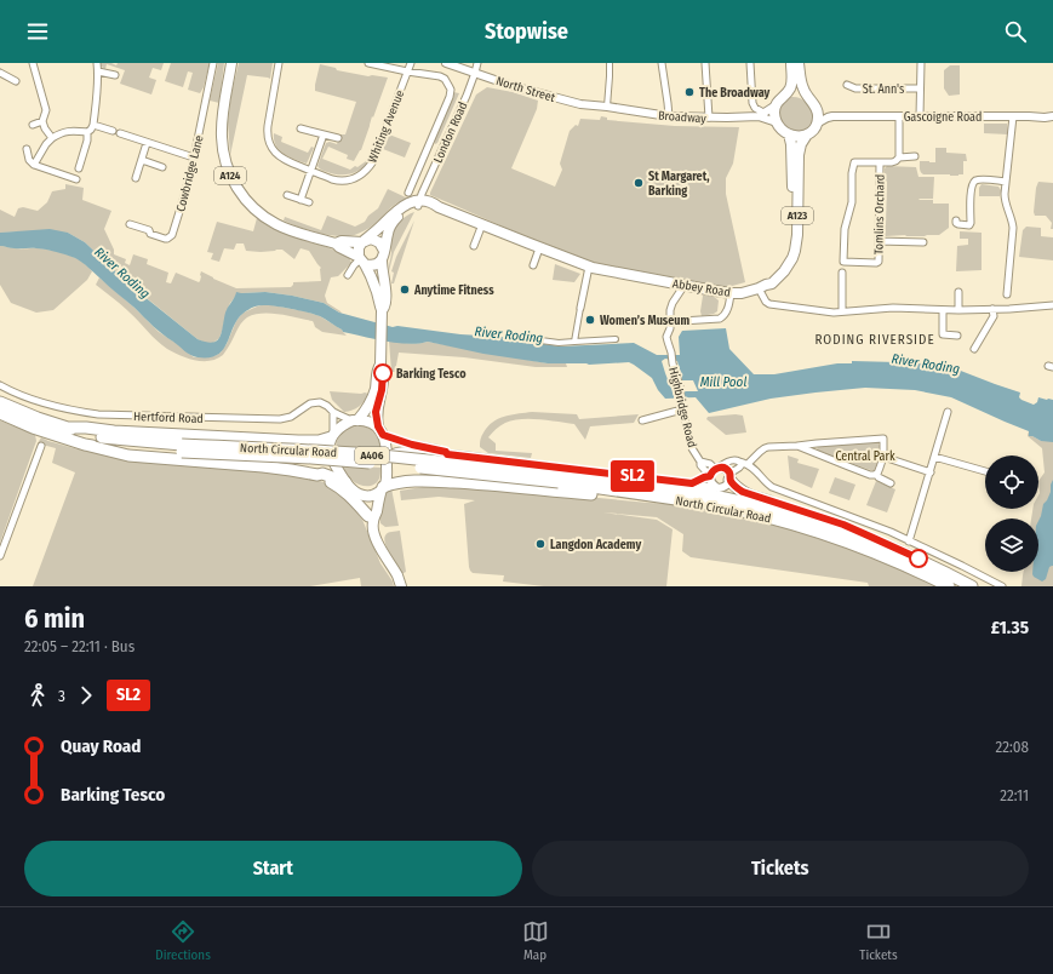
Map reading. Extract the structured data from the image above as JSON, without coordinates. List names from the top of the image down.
{
  "streets": {
    "highway": ["North Circular Road", "A406"],
    "main road": ["A124", "A123", "Abbey Road"],
    "street": [
      "North Street",
      "St. Ann's",
      "Broadway",
      "Gascoigne Road",
      "Whiting Avenue",
      "London Road",
      "Cowbridge Lane",
      "Tomlins Orchard",
      "Highbridge Road",
      "Hertford Road"
    ]
  },
  "crossings": [
    ["North Street", "Broadway"],
    ["North Street", "London Road"],
    ["St. Ann's", "Gascoigne Road"],
    ["Gascoigne Road", "A123"],
    ["London Road", "Abbey Road"],
    ["A123", "Abbey Road"],
    ["Abbey Road", "Highbridge Road"],
    ["Highbridge Road", "A406"],
    ["Hertford Road", "A406"],
    ["North Circular Road", "A406"]
  ],
  "districts": ["RODING RIVERSIDE"],
  "water": ["River Roding", "Mill Pool"],
  "parks": ["Central Park"],
  "places": [
    "The Broadway",
    "St Margaret, Barking",
    "Anytime Fitness",
    "Women’s Museum",
    "Barking Tesco",
    "Langdon Academy"
  ],
  "lines": ["bus line SL2"],
  "page": {
    "header": "Stopwise",
    "on_map": "SL2",
    "heading": ["6 min", "22:05 – 22:11 · Bus", "£1.35"],
    "legs": ["3", "SL2"],
    "list": [
      {
        "name": "Quay Road",
        "value": "22:08"
      },
      {
        "name": "Barking Tesco",
        "value": "22:11"
      }
    ],
    "buttons": ["Start", "Tickets"],
    "tabs": ["Directions", "Map", "Tickets"]
  }
}
